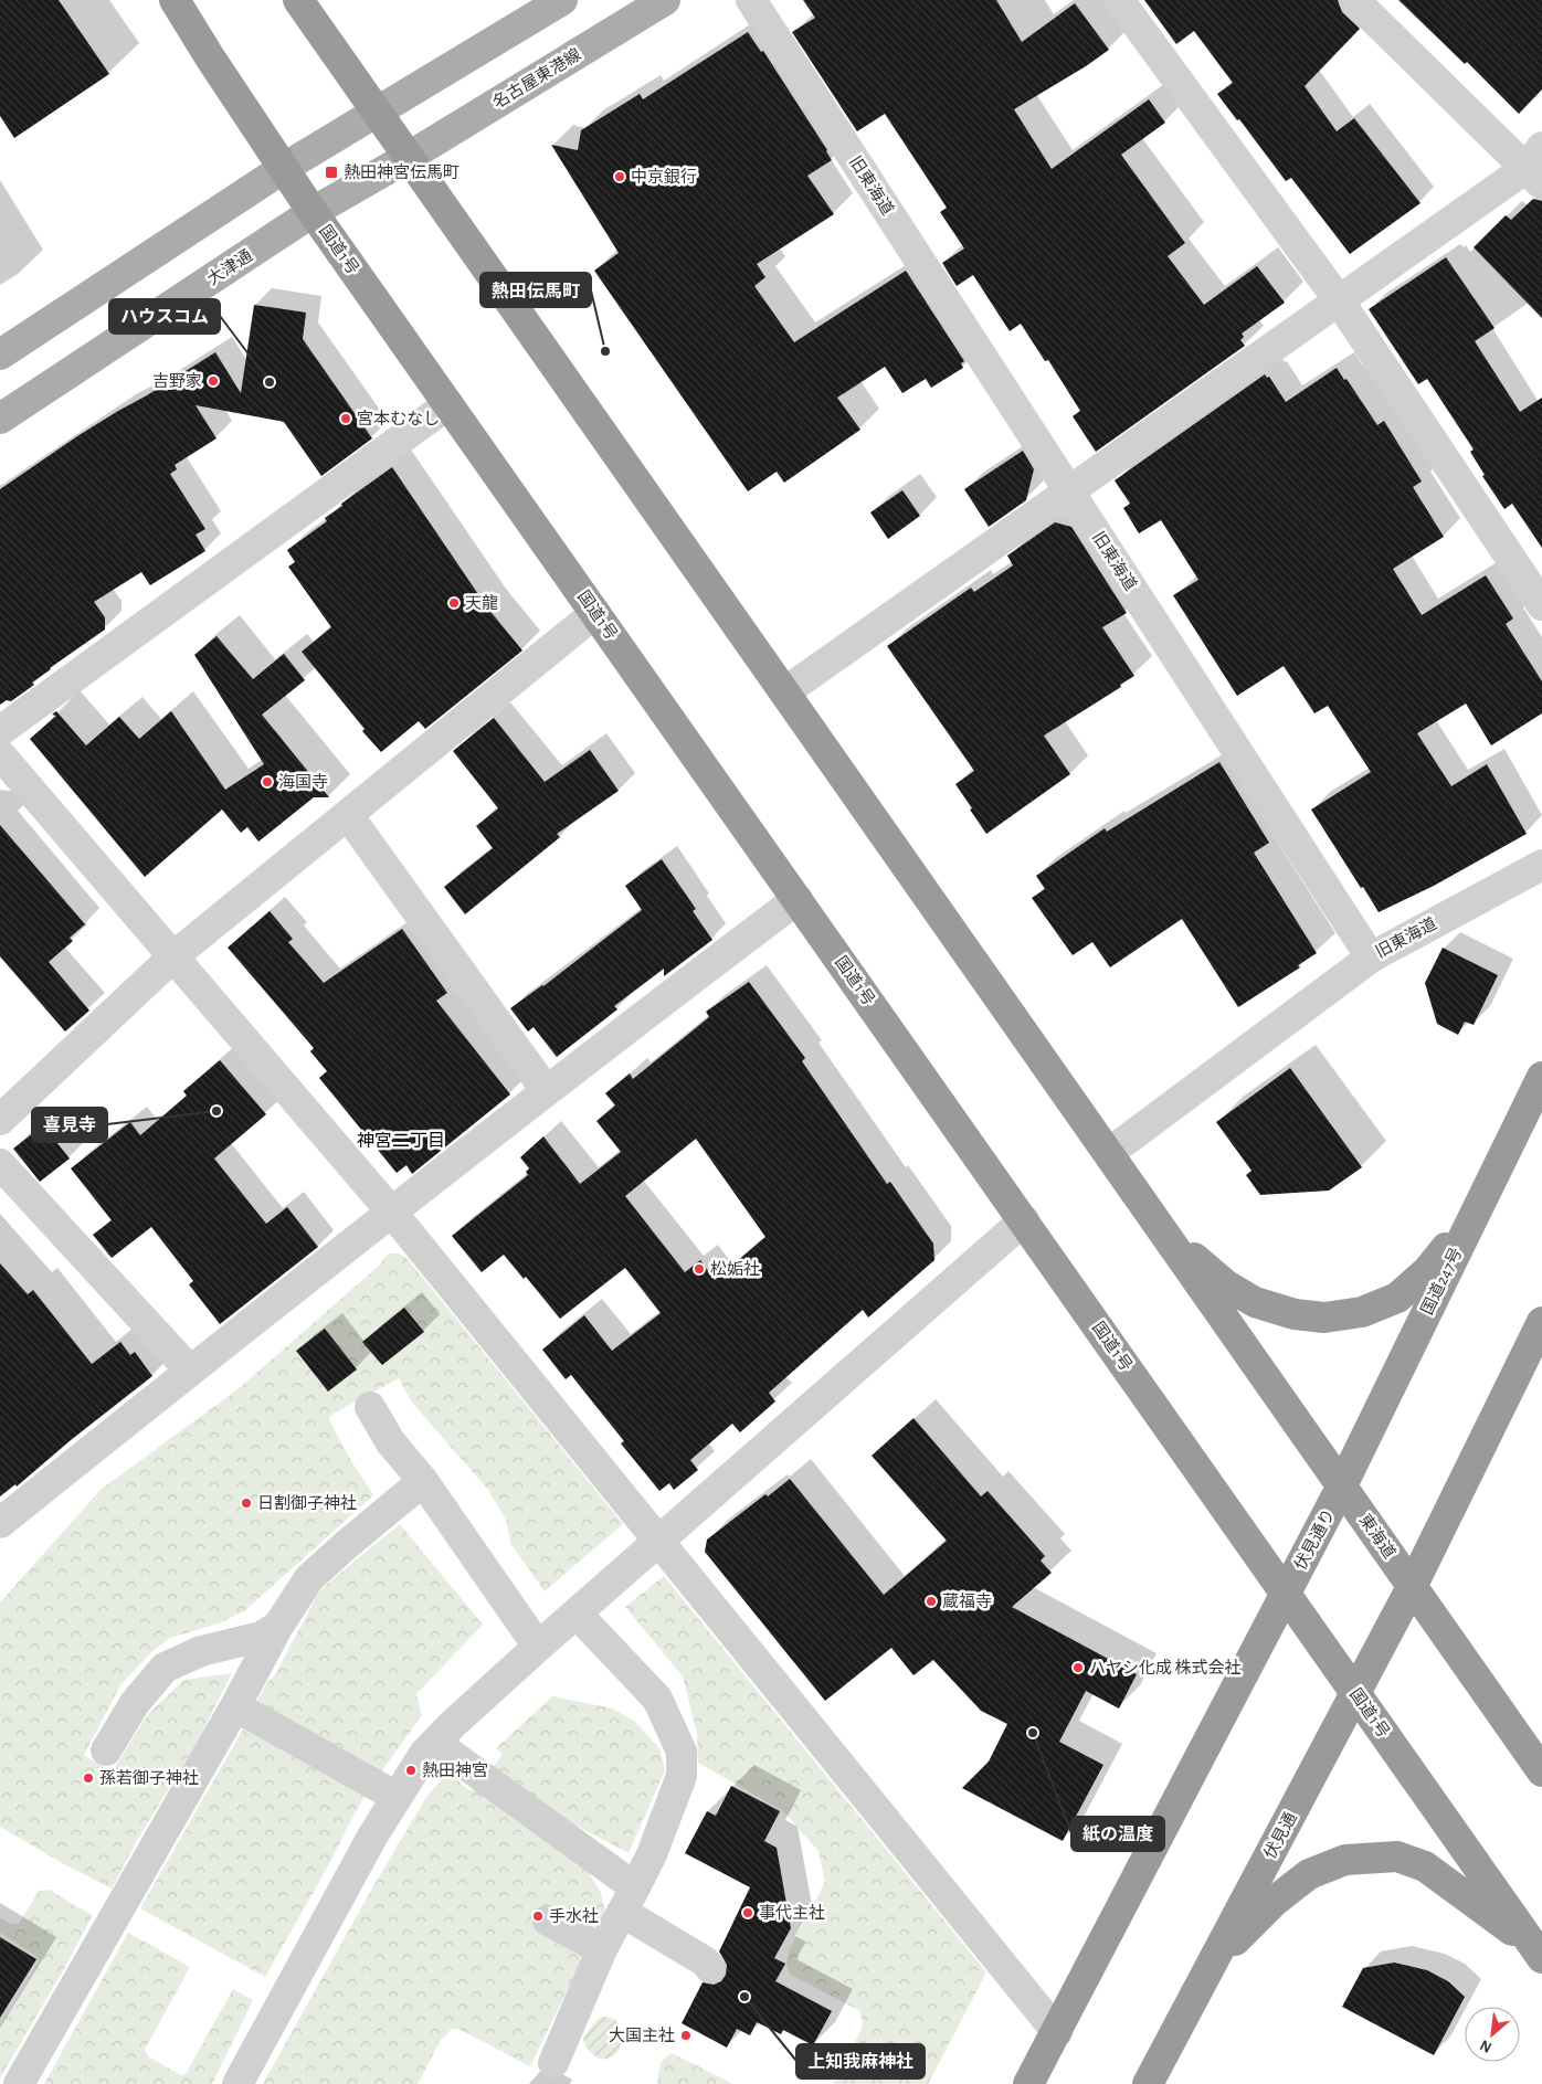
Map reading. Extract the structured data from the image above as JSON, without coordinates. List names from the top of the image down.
{
  "streets": {
    "highway": [
      "国道1号",
      "国道247号",
      "東海道",
      "伏見通り",
      "伏見通"
    ],
    "main road": ["名古屋東港線", "大津通"],
    "street": ["旧東海道"]
  },
  "crossings": [
    ["名古屋東港線", "大津通"],
    ["国道1号", "大津通"],
    ["国道1号", "伏見通り"],
    ["国道1号", "伏見通"],
    ["国道247号", "東海道"],
    ["国道247号", "伏見通り"],
    ["東海道", "伏見通り"],
    ["東海道", "伏見通"]
  ],
  "districts": ["神宮二丁目"],
  "places": {
    "transit": ["熱田神宮伝馬町"],
    "other": [
      "中京銀行",
      "熱田伝馬町",
      "吉野家",
      "ハウスコム",
      "宮本むなし",
      "天龍",
      "海国寺",
      "喜見寺",
      "松姤社",
      "日割御子神社",
      "蔵福寺",
      "ハヤシ化成 株式会社",
      "紙の温度",
      "熱田神宮",
      "孫若御子神社",
      "事代主社",
      "手水社",
      "上知我麻神社",
      "大国主社"
    ]
  },
  "north": "bottom left"
}
